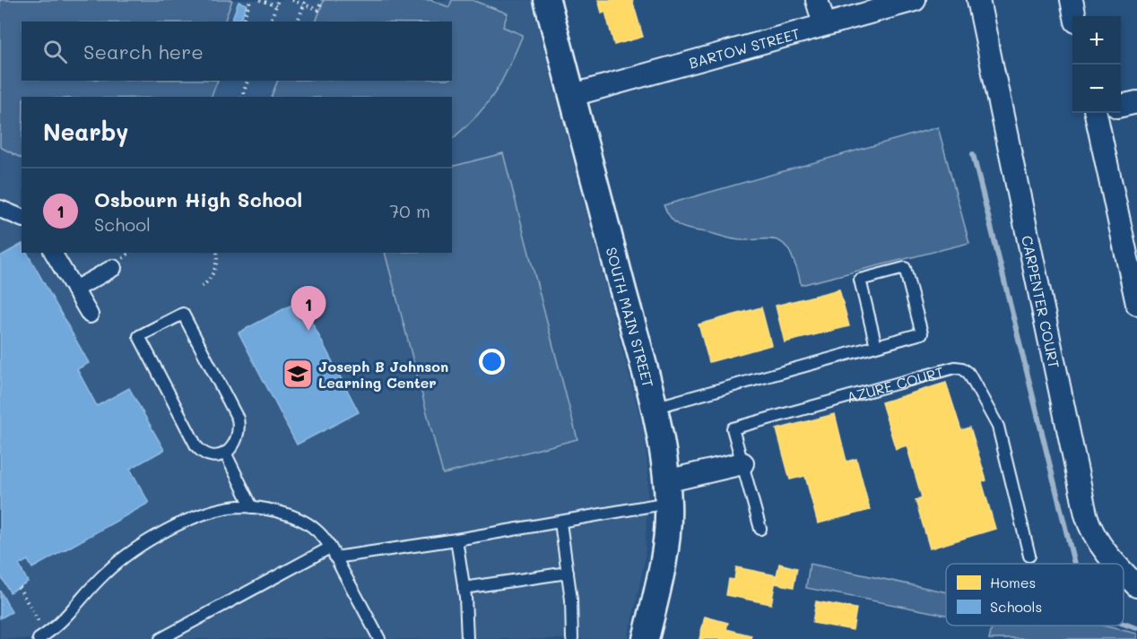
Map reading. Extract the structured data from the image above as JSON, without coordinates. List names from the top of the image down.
{
  "streets": {
    "street": ["BARTOW STREET", "CARPENTER COURT", "SOUTH MAIN STREET"],
    "lane": ["AZURE COURT"]
  },
  "crossings": [
    ["BARTOW STREET", "SOUTH MAIN STREET"]
  ],
  "places": {
    "school or university": ["Joseph B Johnson Learning Center"]
  },
  "legend": ["Homes", "Schools"],
  "page": {
    "map_buttons": ["+", "−"],
    "search": "Search here",
    "heading": "Nearby",
    "list": [
      {
        "mark": "1",
        "name": "Osbourn High School",
        "note": "School",
        "value": "70 m"
      }
    ],
    "pins": "1"
  }
}
